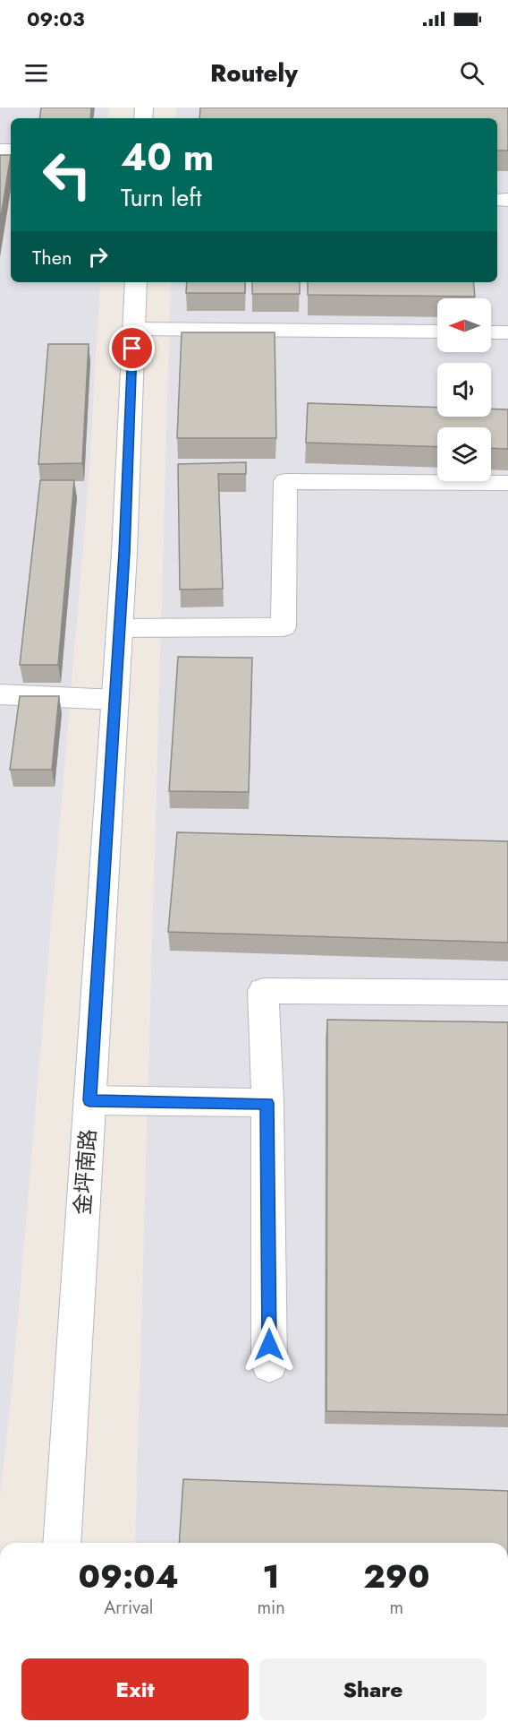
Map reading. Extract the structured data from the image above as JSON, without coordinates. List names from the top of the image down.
{
  "streets": {
    "street": ["金坪南路"]
  },
  "north": "left",
  "page": {
    "status": "09:03",
    "header": "Routely",
    "turn": ["40 m", "Turn left"],
    "then": "Then",
    "eta": [
      "09:04",
      "Arrival",
      "1",
      "min",
      "290",
      "m"
    ],
    "buttons": ["Exit", "Share"]
  }
}
